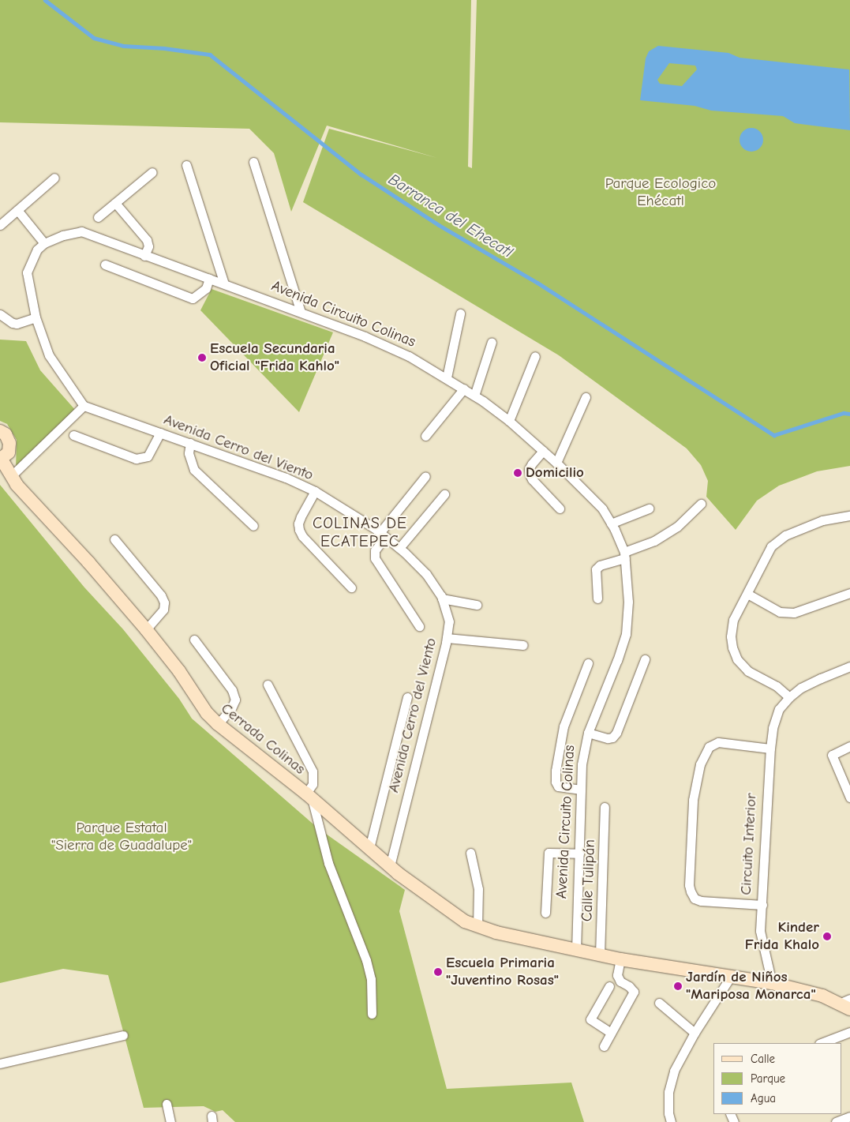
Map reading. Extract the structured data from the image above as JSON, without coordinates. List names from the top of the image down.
{
  "streets": {
    "main road": ["Cerrada Colinas"],
    "street": [
      "Avenida Circuito Colinas",
      "Avenida Cerro del Viento",
      "Circuito Interior",
      "Calle Tulipán"
    ]
  },
  "crossings": [
    ["Avenida Circuito Colinas", "Cerrada Colinas"],
    ["Avenida Cerro del Viento", "Cerrada Colinas"]
  ],
  "districts": ["COLINAS DE ECATEPEC"],
  "water": ["Barranca del Ehecatl"],
  "parks": ["Parque Ecologico Ehécatl", "Parque Estatal \"Sierra de Guadalupe\""],
  "places": [
    "Escuela Secundaria Oficial \"Frida Kahlo\"",
    "Domicilio",
    "Kinder Frida Khalo",
    "Escuela Primaria \"Juventino Rosas\"",
    "Jardín de Niños \"Mariposa Monarca\""
  ],
  "legend": ["Calle", "Parque", "Agua"]
}
